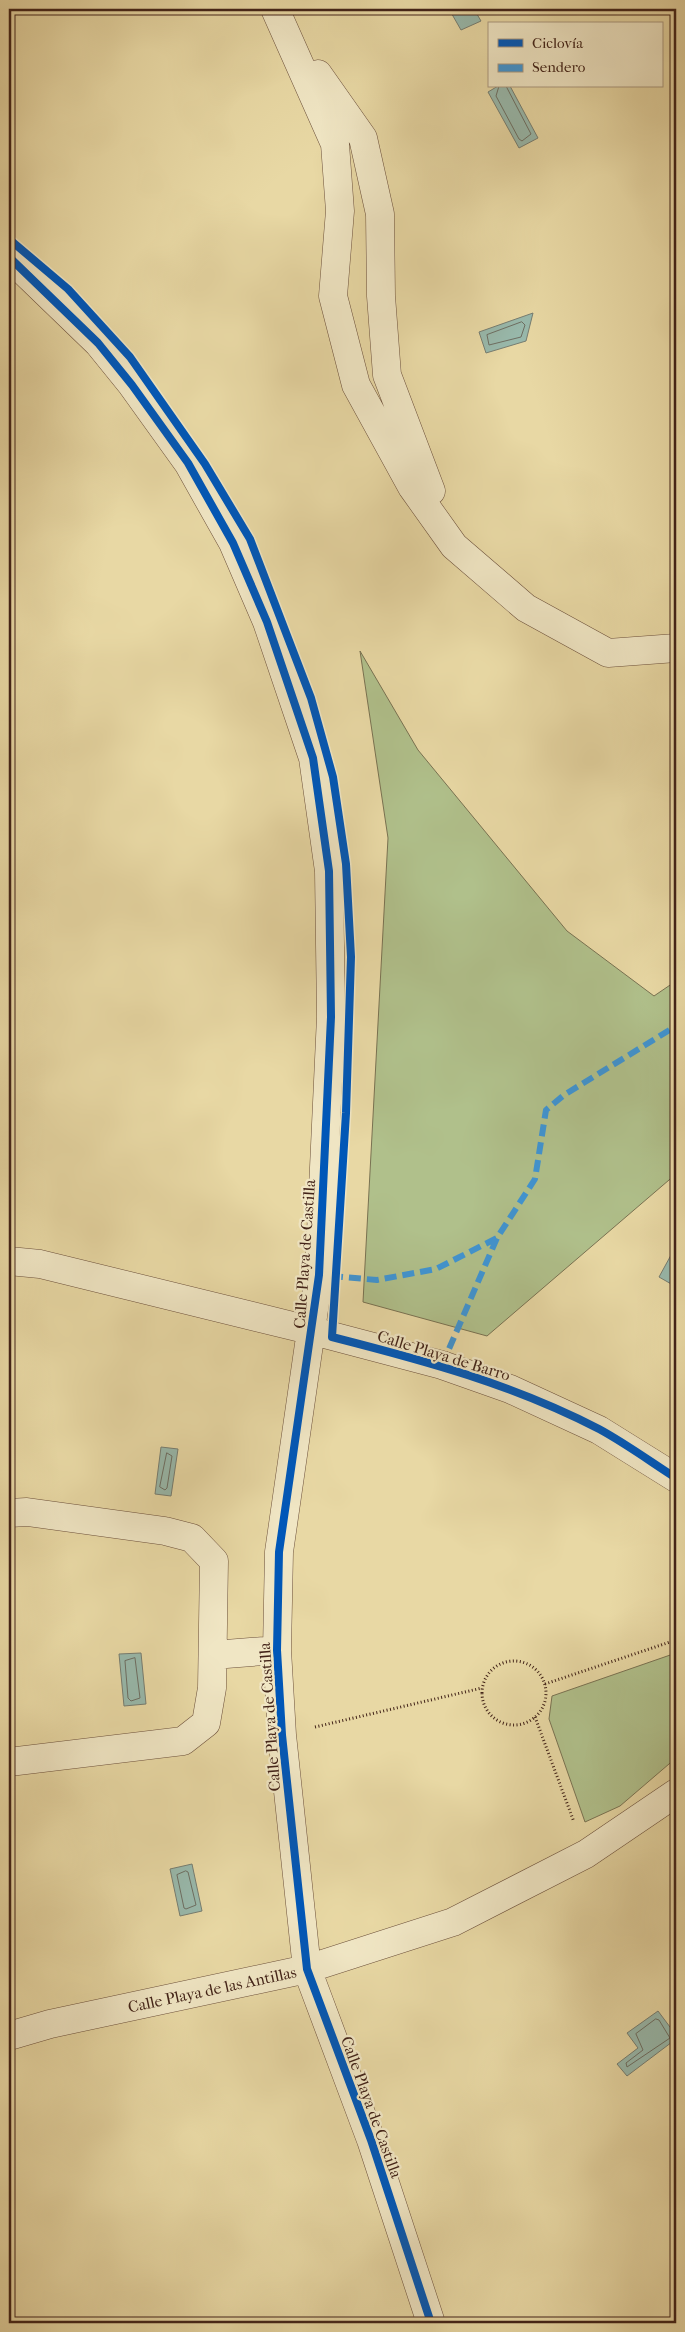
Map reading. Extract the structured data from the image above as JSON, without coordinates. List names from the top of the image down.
{
  "streets": {
    "street": ["Calle Playa de Castilla", "Calle Playa de Barro", "Calle Playa de las Antillas"]
  },
  "crossings": [
    ["Calle Playa de Castilla", "Calle Playa de Barro"],
    ["Calle Playa de Castilla", "Calle Playa de las Antillas"]
  ],
  "legend": ["Ciclovía", "Sendero"]
}
